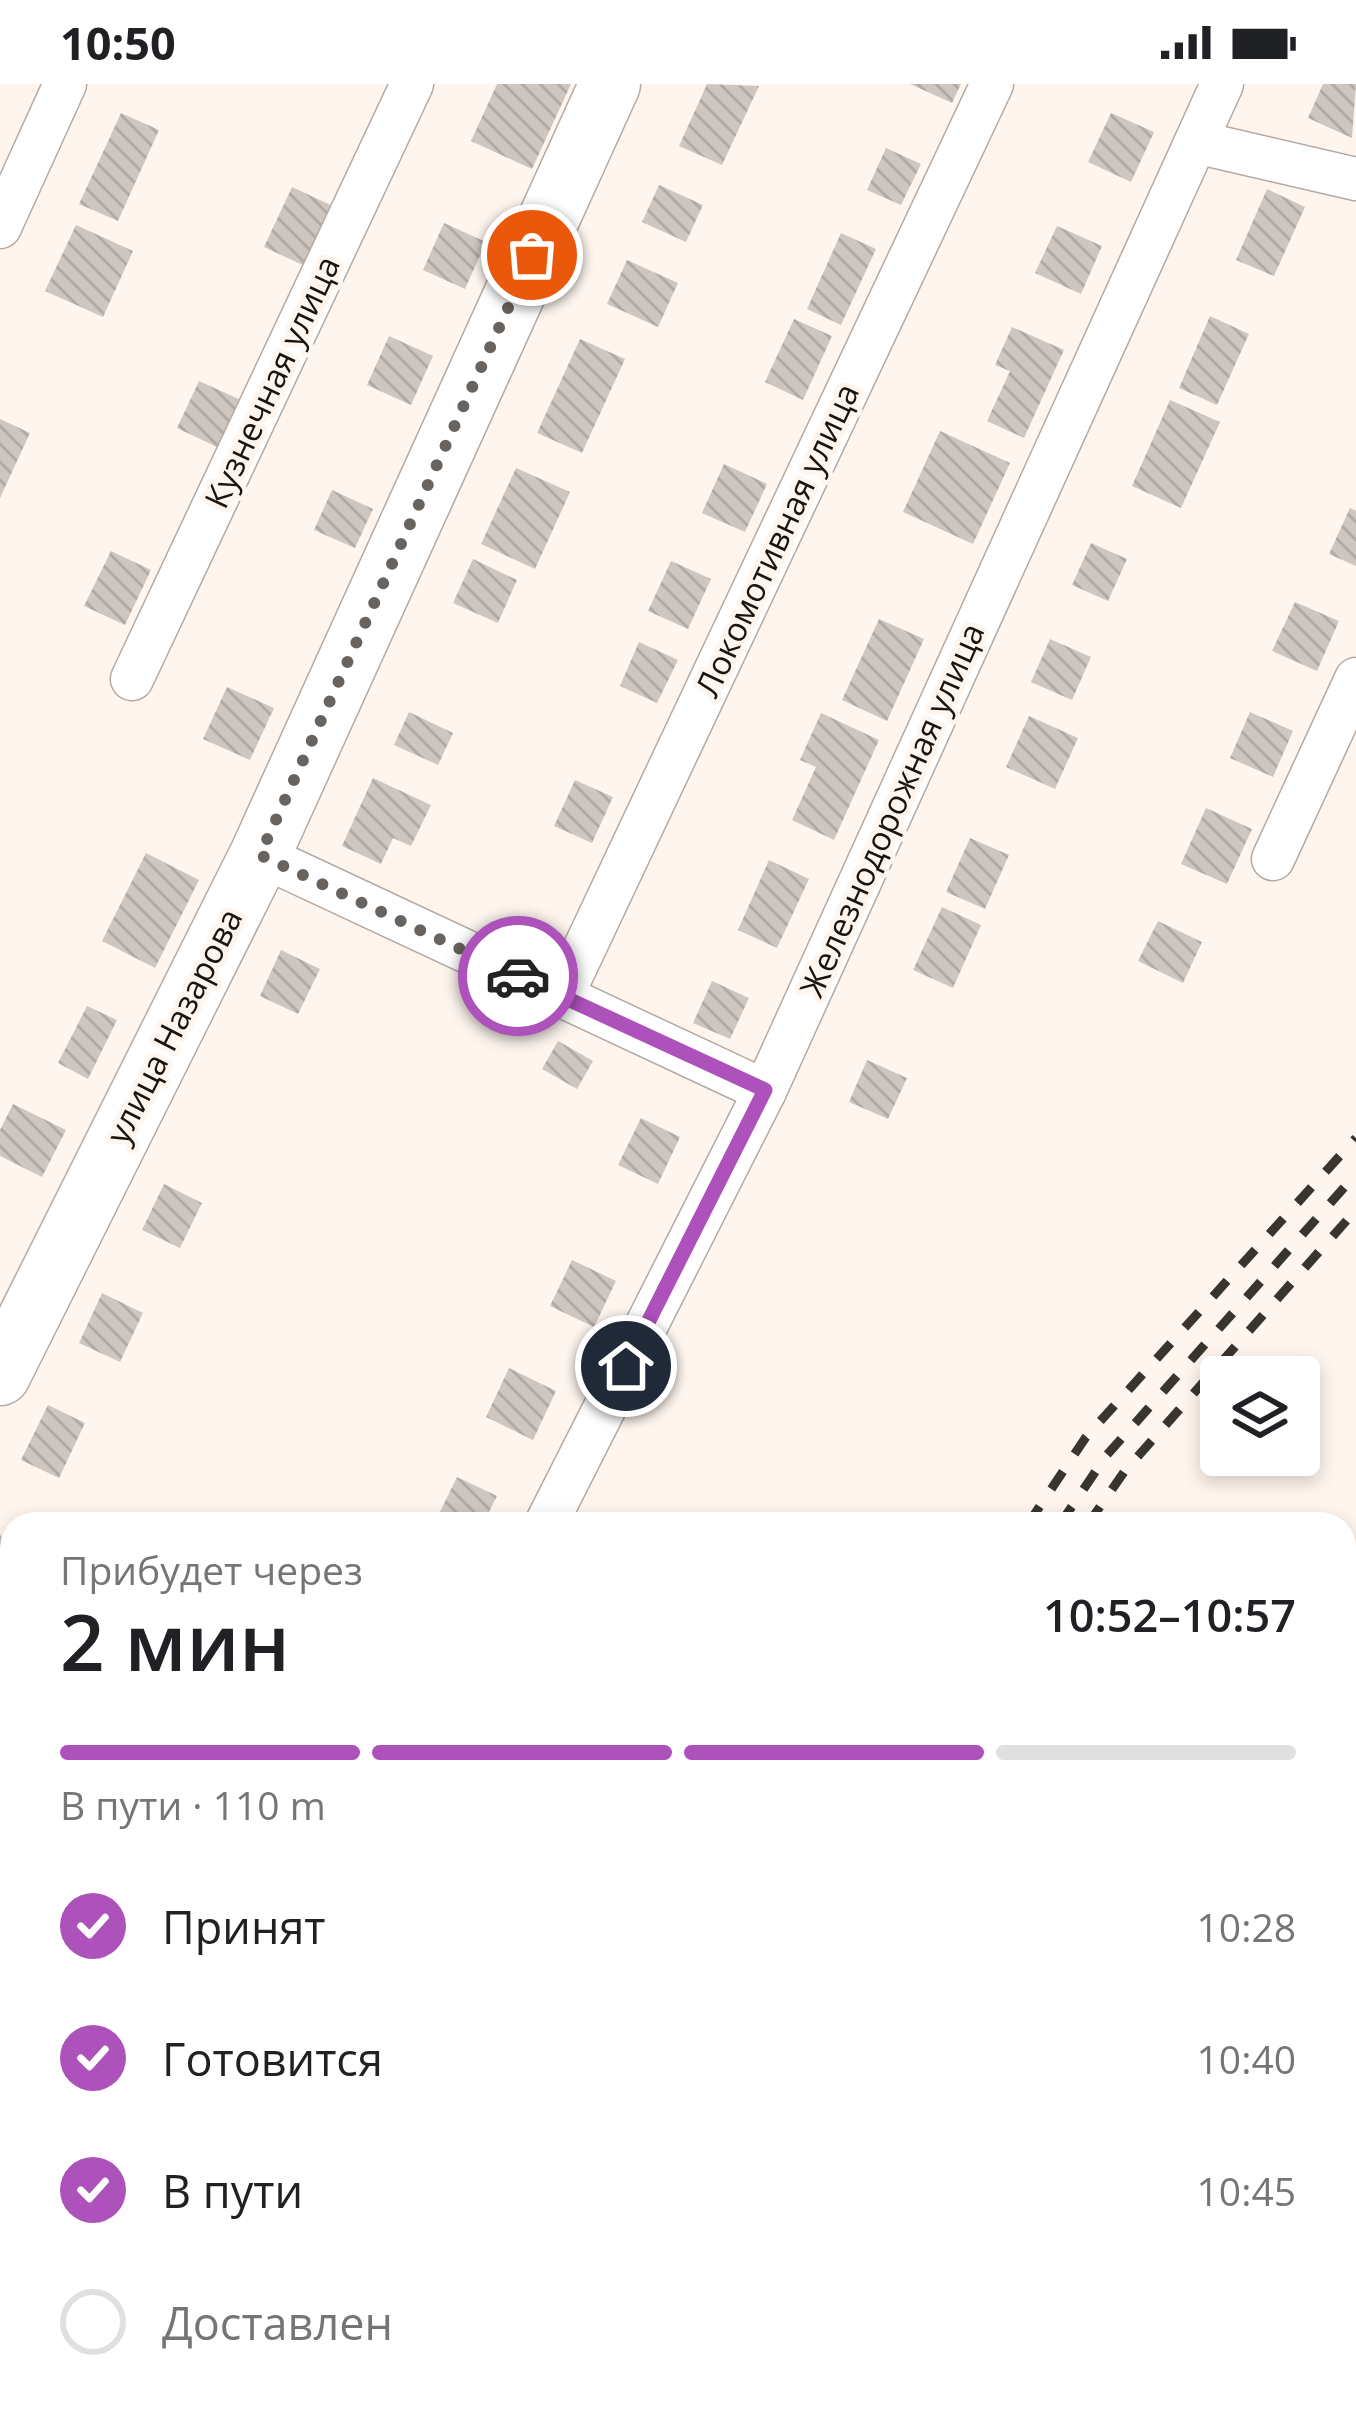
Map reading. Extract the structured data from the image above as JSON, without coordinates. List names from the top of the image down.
{
  "streets": {
    "street": [
      "Кузнечная улица",
      "Локомотивная улица",
      "Железнодорожная улица",
      "улица Назарова"
    ]
  },
  "page": {
    "status": "10:50",
    "heading": ["2 мин", "Прибудет через", "10:52–10:57"],
    "bar": "В пути · 110 m",
    "list": [
      ["Принят", "10:28"],
      ["Готовится", "10:40"],
      ["В пути", "10:45"],
      "Доставлен"
    ]
  }
}
